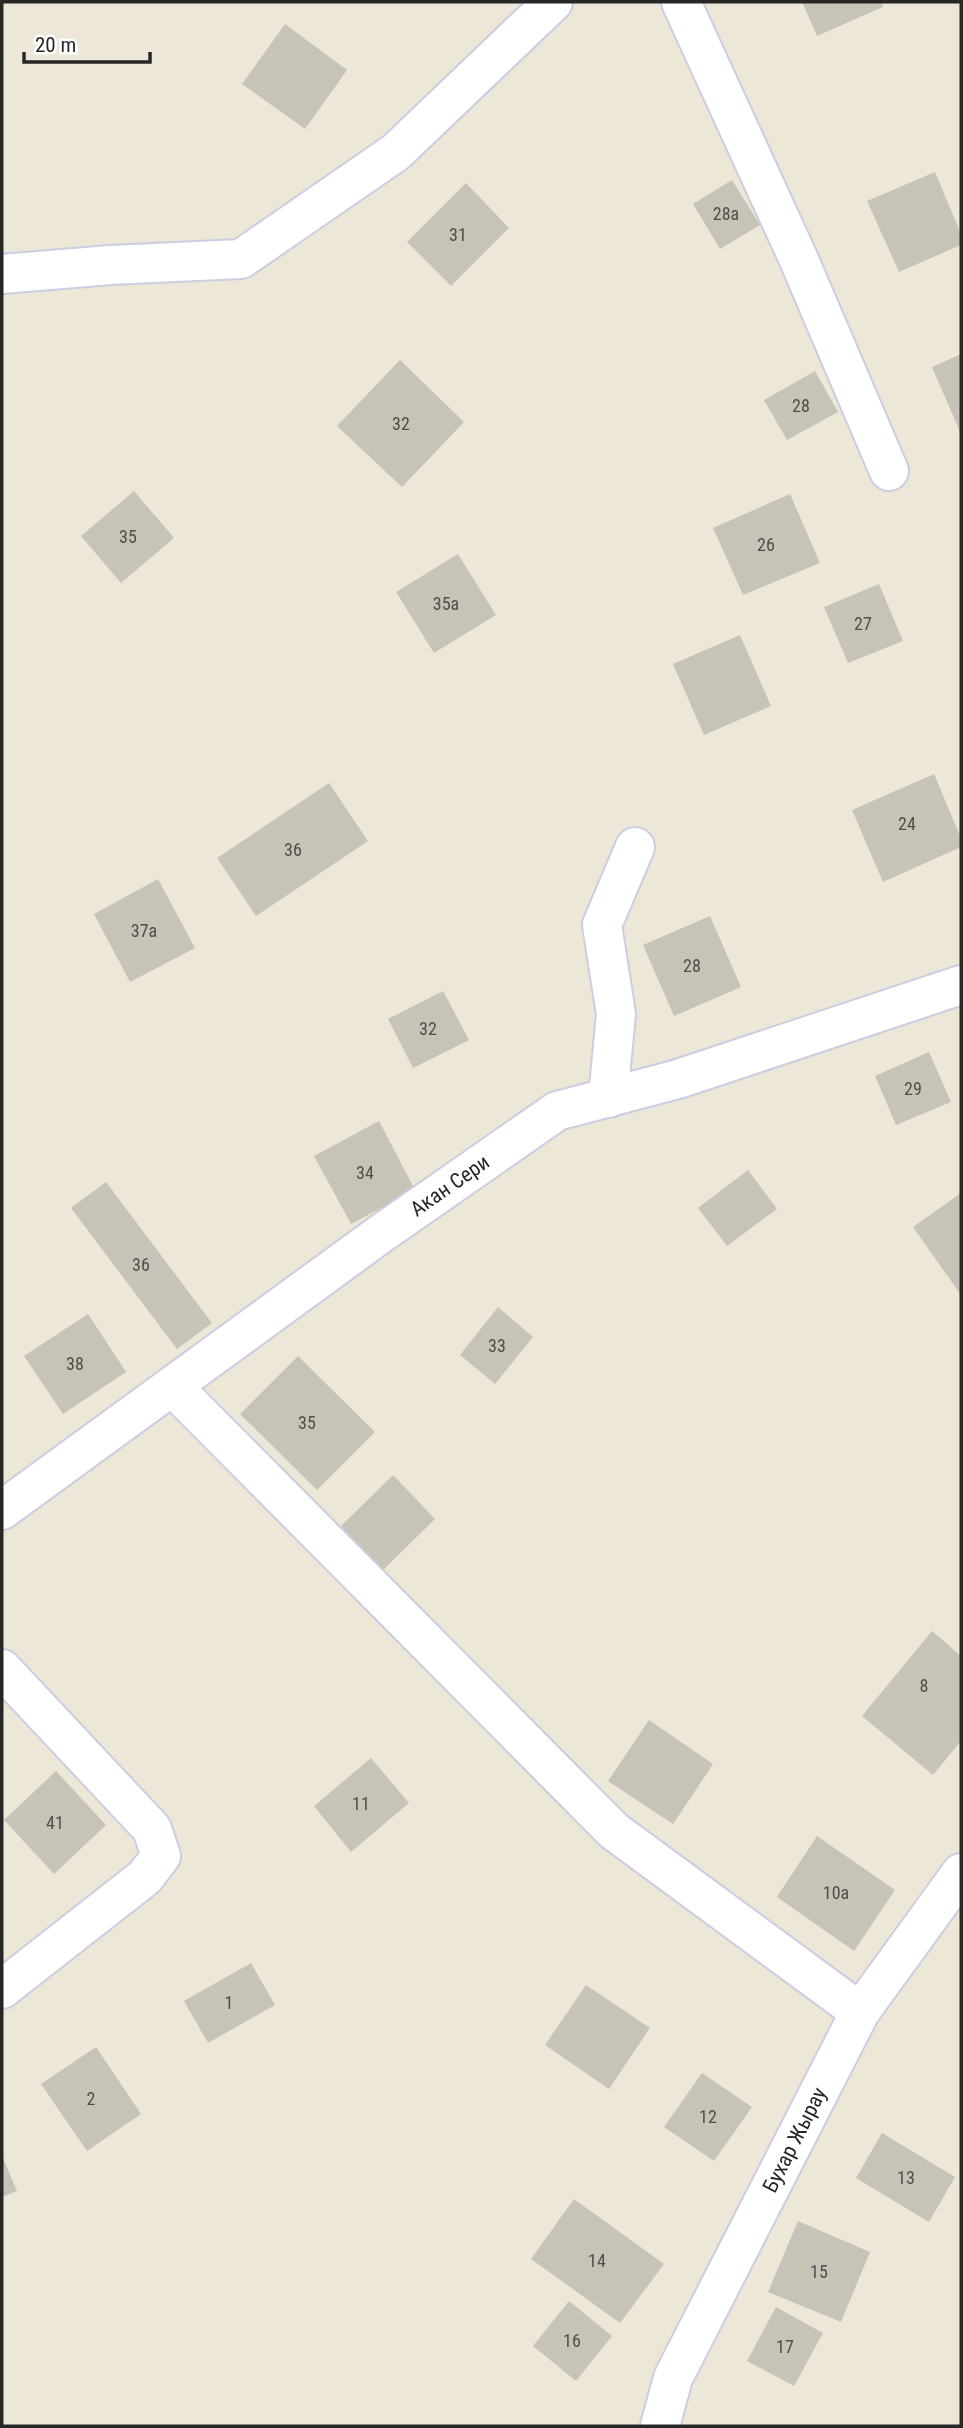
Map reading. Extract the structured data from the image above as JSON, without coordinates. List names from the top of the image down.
{
  "streets": {
    "street": ["Акан Сери", "Бухар Жырау"]
  },
  "house_numbers": [
    "28а",
    "31",
    "28",
    "32",
    "35",
    "26",
    "35а",
    "27",
    "24",
    "36",
    "37а",
    "28",
    "32",
    "29",
    "34",
    "36",
    "33",
    "38",
    "35",
    "8",
    "11",
    "41",
    "10а",
    "1",
    "2",
    "12",
    "13",
    "14",
    "15",
    "16",
    "17"
  ],
  "scale_bar": "20 m"
}
